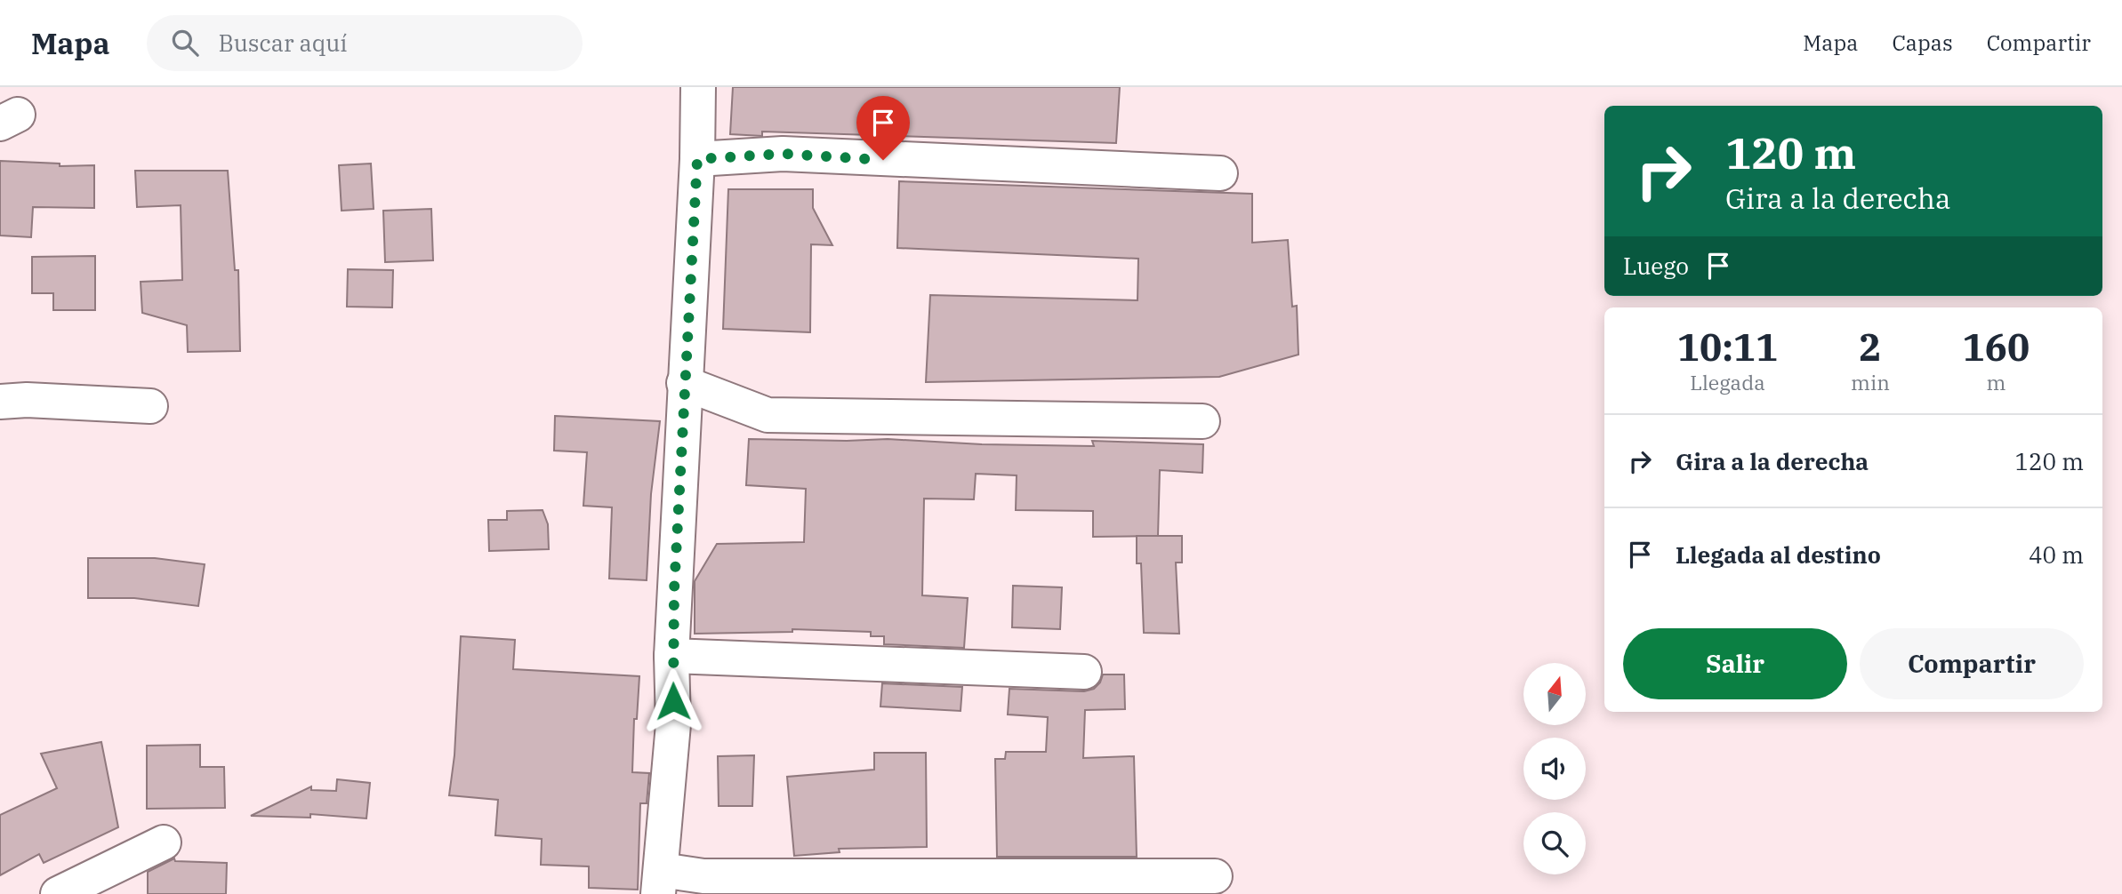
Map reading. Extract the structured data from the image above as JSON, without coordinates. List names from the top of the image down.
{
  "north": "top",
  "page": {
    "header": "Mapa",
    "search": "Buscar aquí",
    "nav": ["Mapa", "Capas", "Compartir"],
    "turn": ["120 m", "Gira a la derecha"],
    "then": "Luego",
    "eta": [
      "10:11",
      "Llegada",
      "2",
      "min",
      "160",
      "m"
    ],
    "list": [
      {
        "name": "Gira a la derecha",
        "value": "120 m"
      },
      {
        "name": "Llegada al destino",
        "value": "40 m"
      }
    ],
    "buttons": ["Salir", "Compartir"]
  }
}
